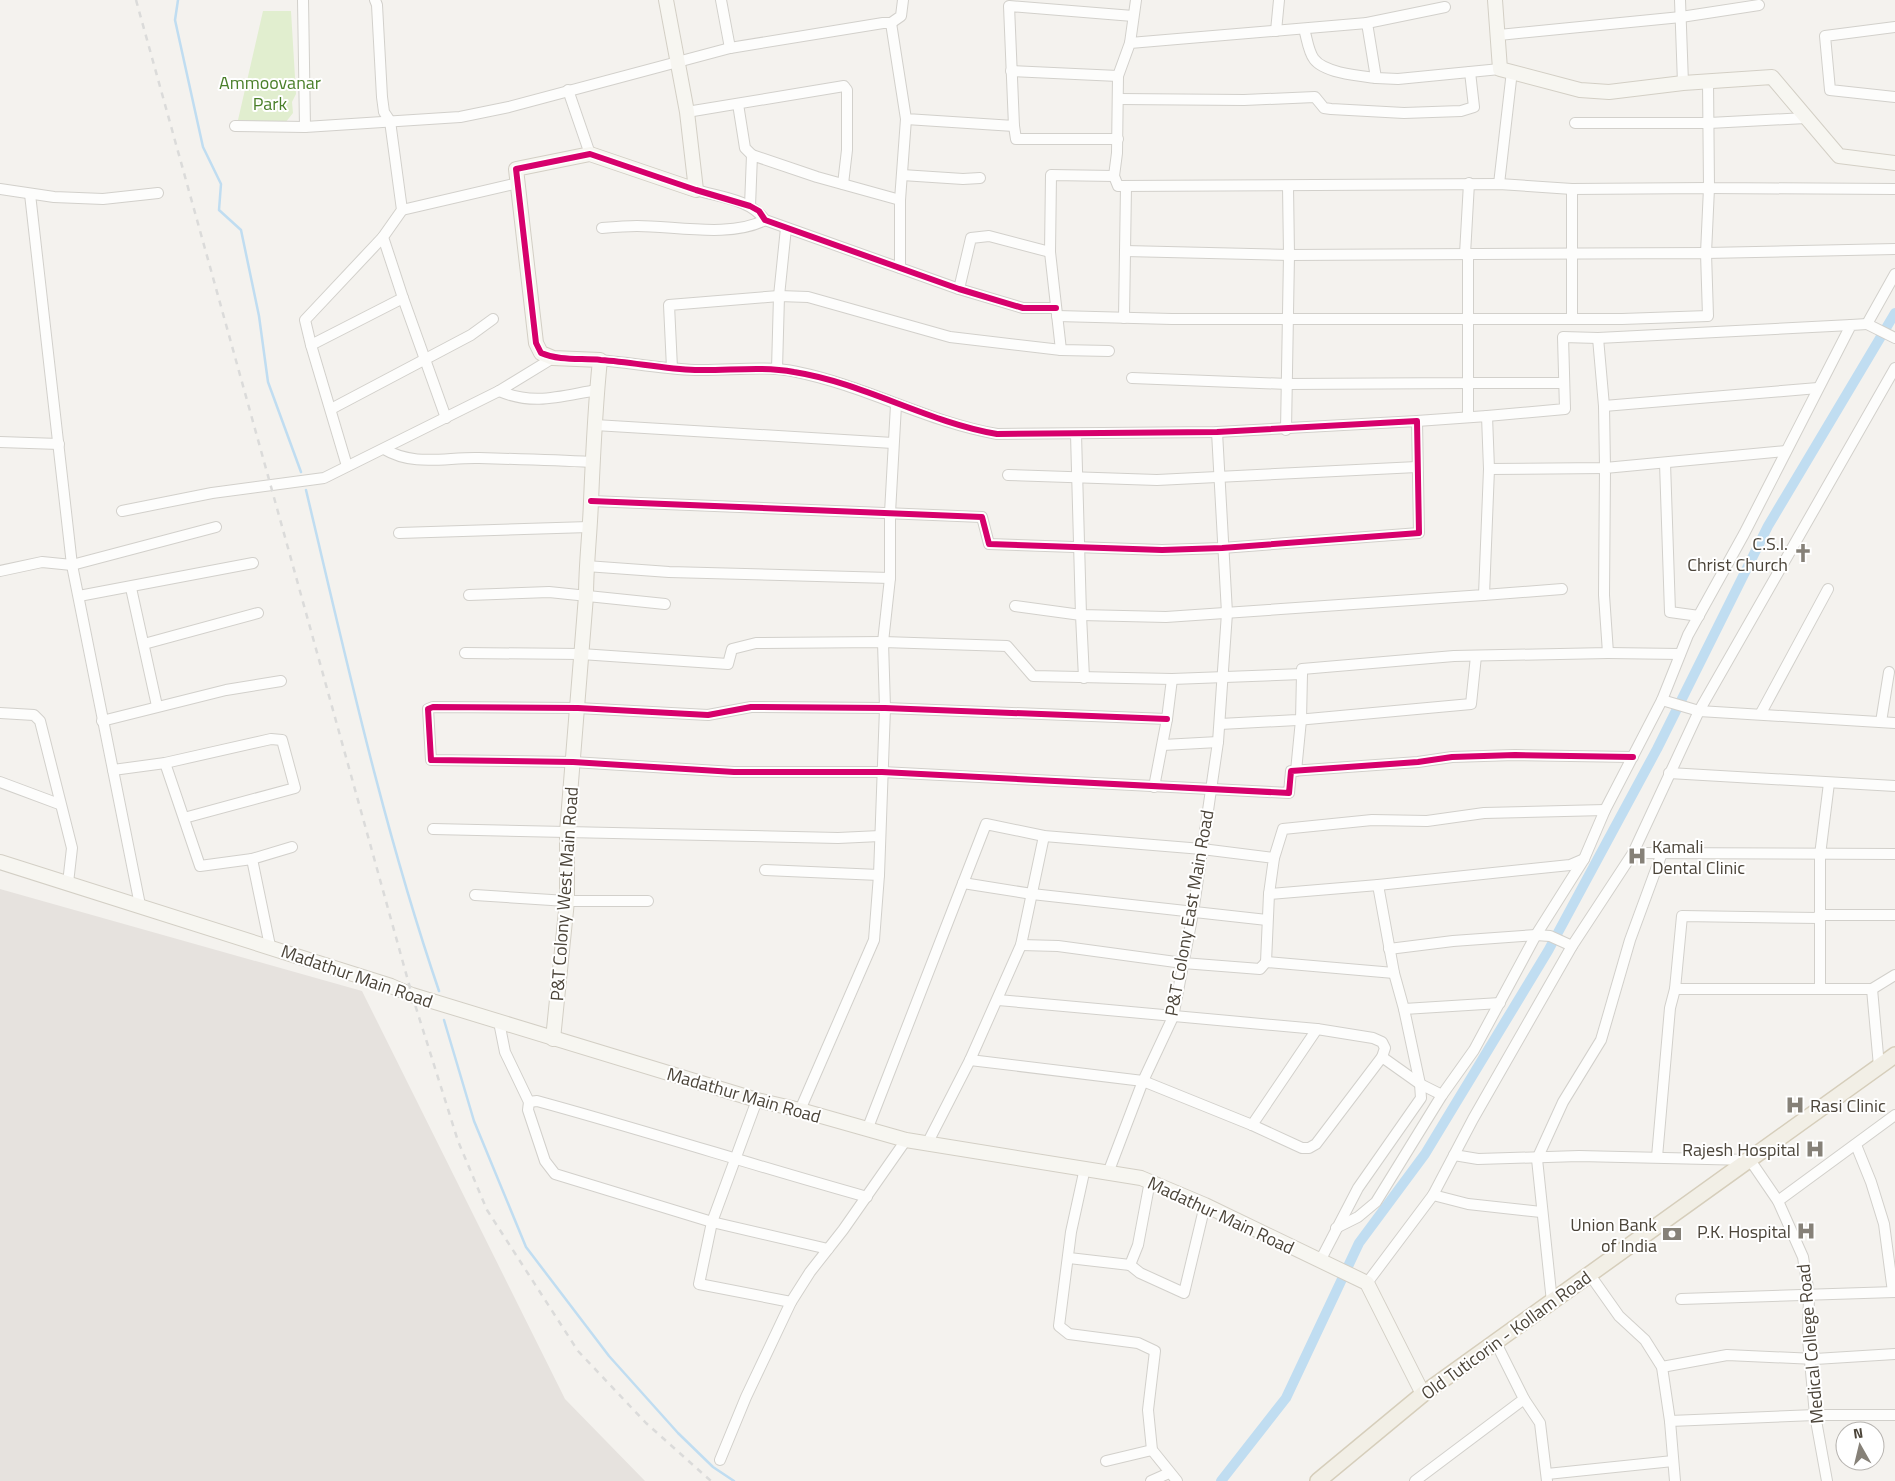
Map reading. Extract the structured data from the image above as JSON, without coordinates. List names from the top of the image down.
{
  "streets": {
    "main road": ["Old Tuticorin - Kollam Road"],
    "street": [
      "P&T Colony West Main Road",
      "P&T Colony East Main Road",
      "Madathur Main Road",
      "Medical College Road"
    ]
  },
  "crossings": [
    ["P&T Colony West Main Road", "Madathur Main Road"],
    ["P&T Colony East Main Road", "Madathur Main Road"],
    ["Old Tuticorin - Kollam Road", "Medical College Road"]
  ],
  "parks": ["Ammoovanar Park"],
  "places": {
    "church": ["C.S.I. Christ Church"],
    "hospital": [
      "Kamali Dental Clinic",
      "Rasi Clinic",
      "Rajesh Hospital",
      "P.K. Hospital"
    ],
    "bank": ["Union Bank of India"]
  },
  "north": "top"
}
